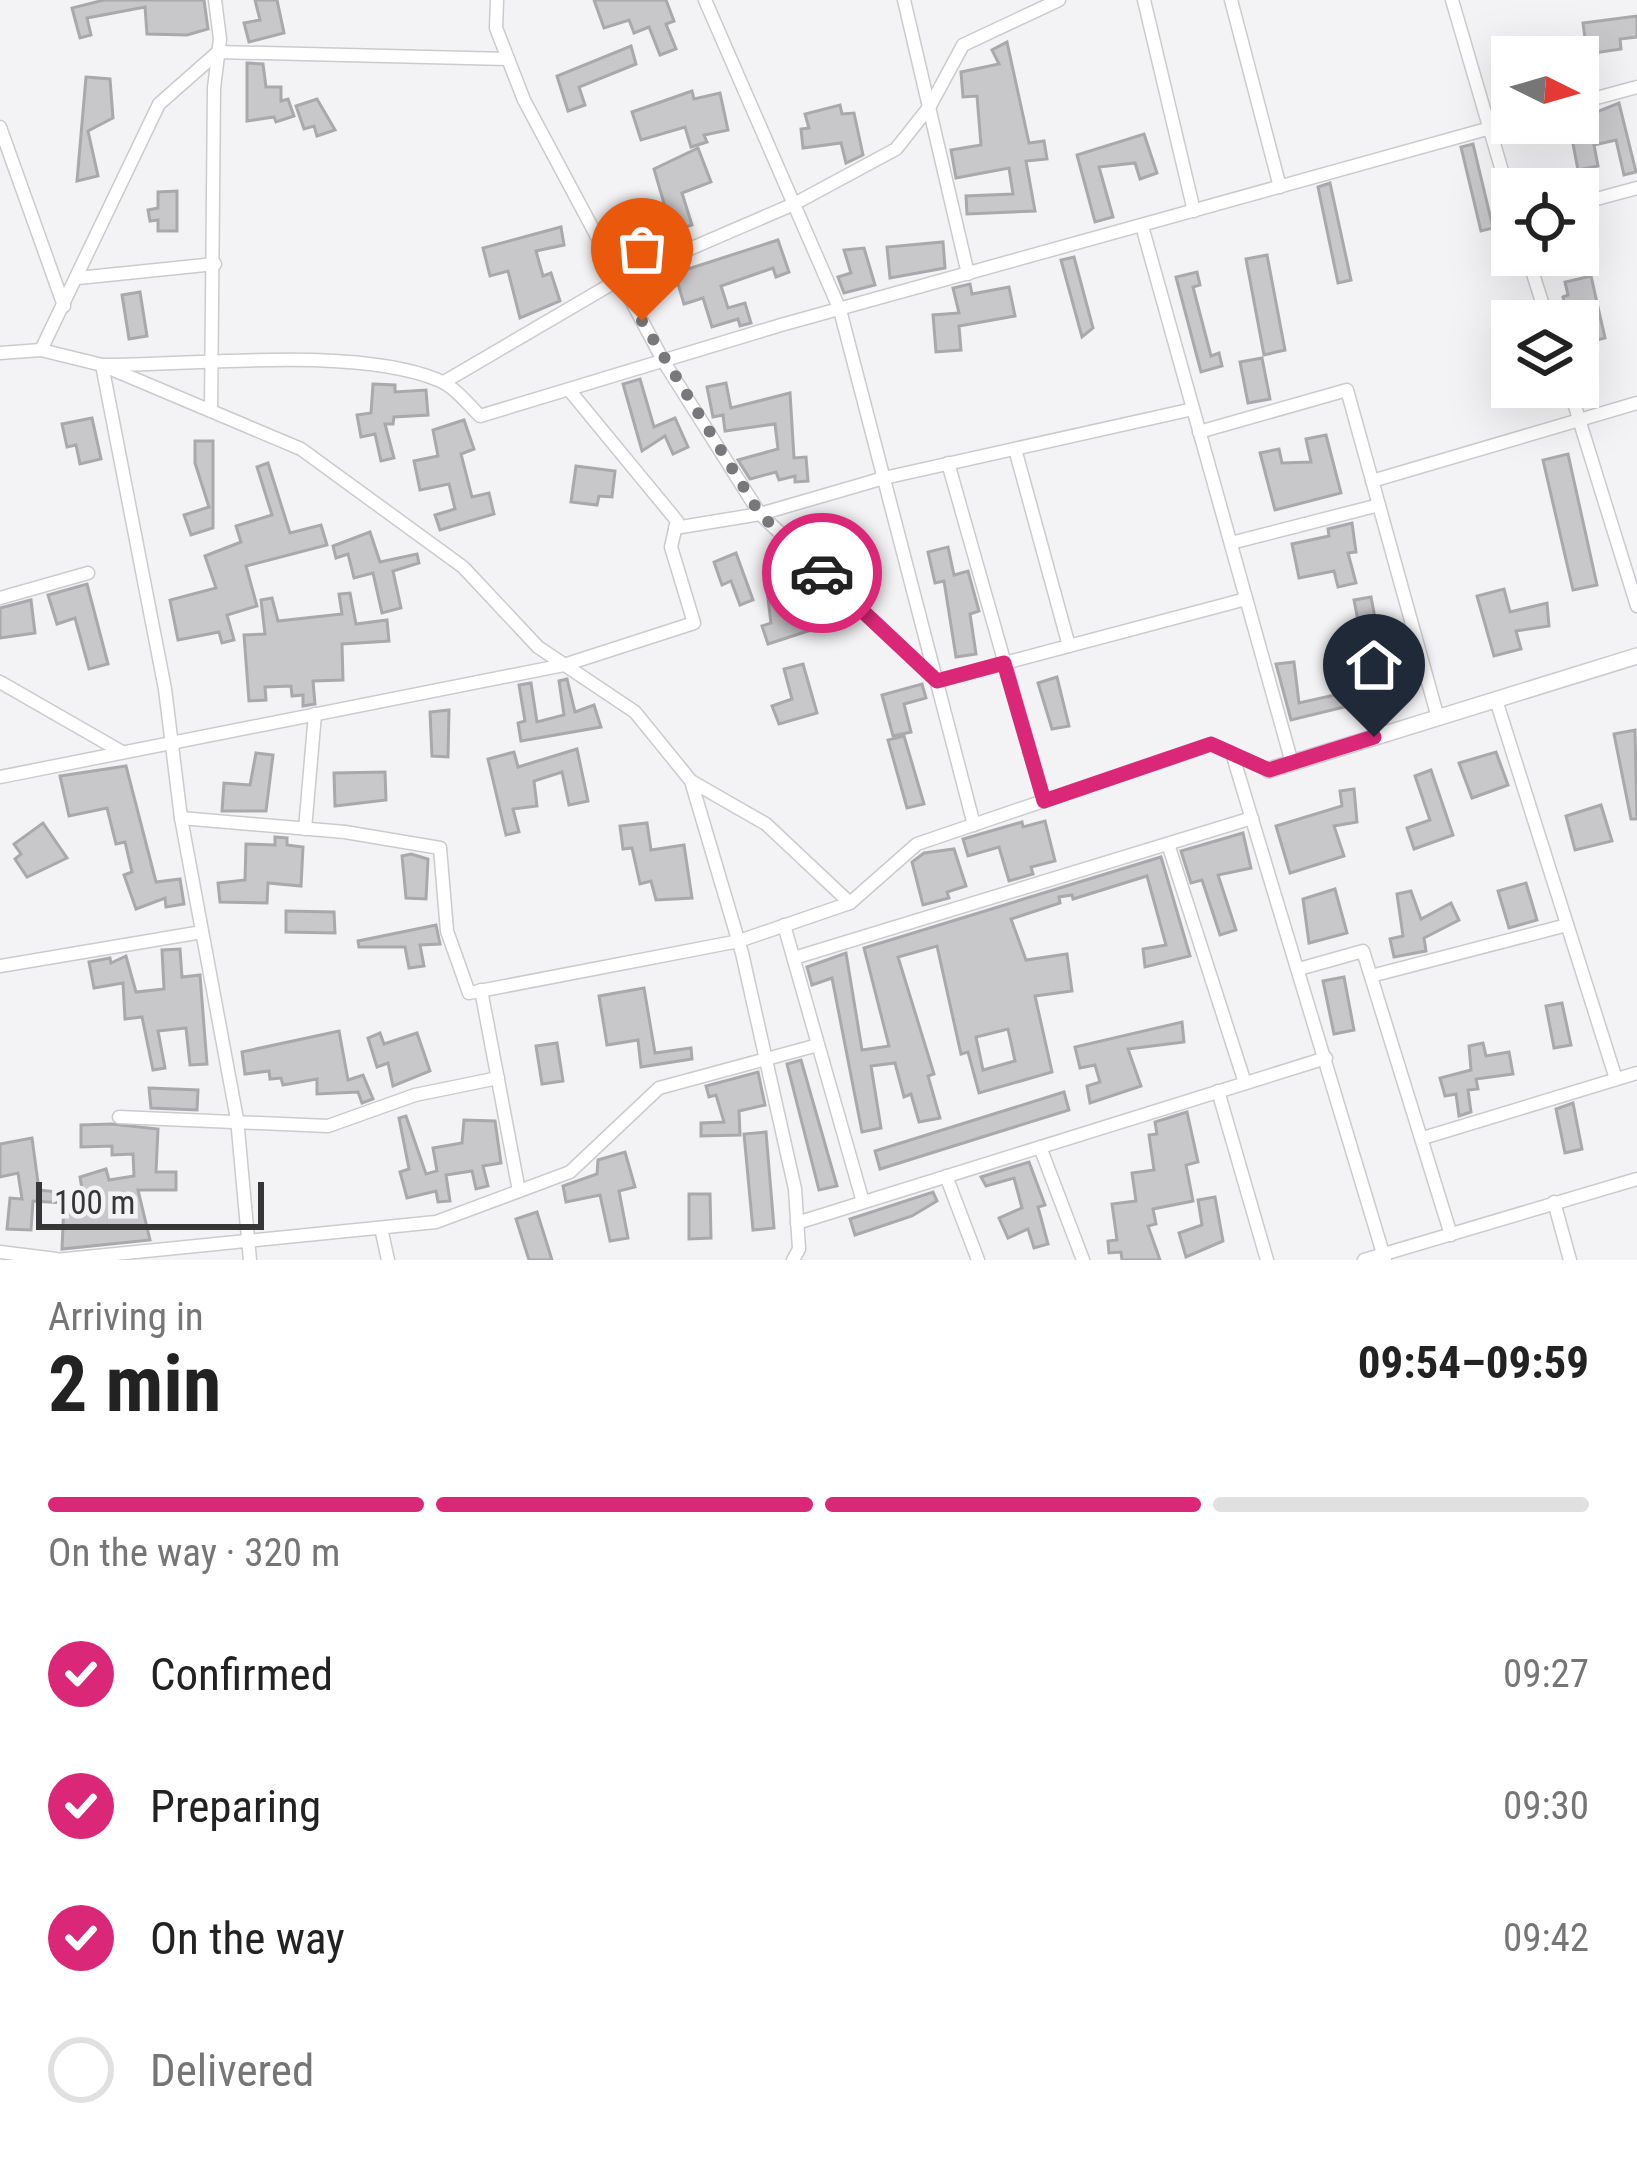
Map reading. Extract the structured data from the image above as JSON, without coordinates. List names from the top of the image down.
{
  "scale_bar": "100 m",
  "north": "right",
  "page": {
    "scale": "100 m",
    "heading": ["2 min", "Arriving in", "09:54–09:59"],
    "bar": "On the way · 320 m",
    "list": [
      ["Confirmed", "09:27"],
      ["Preparing", "09:30"],
      ["On the way", "09:42"],
      "Delivered"
    ]
  }
}
